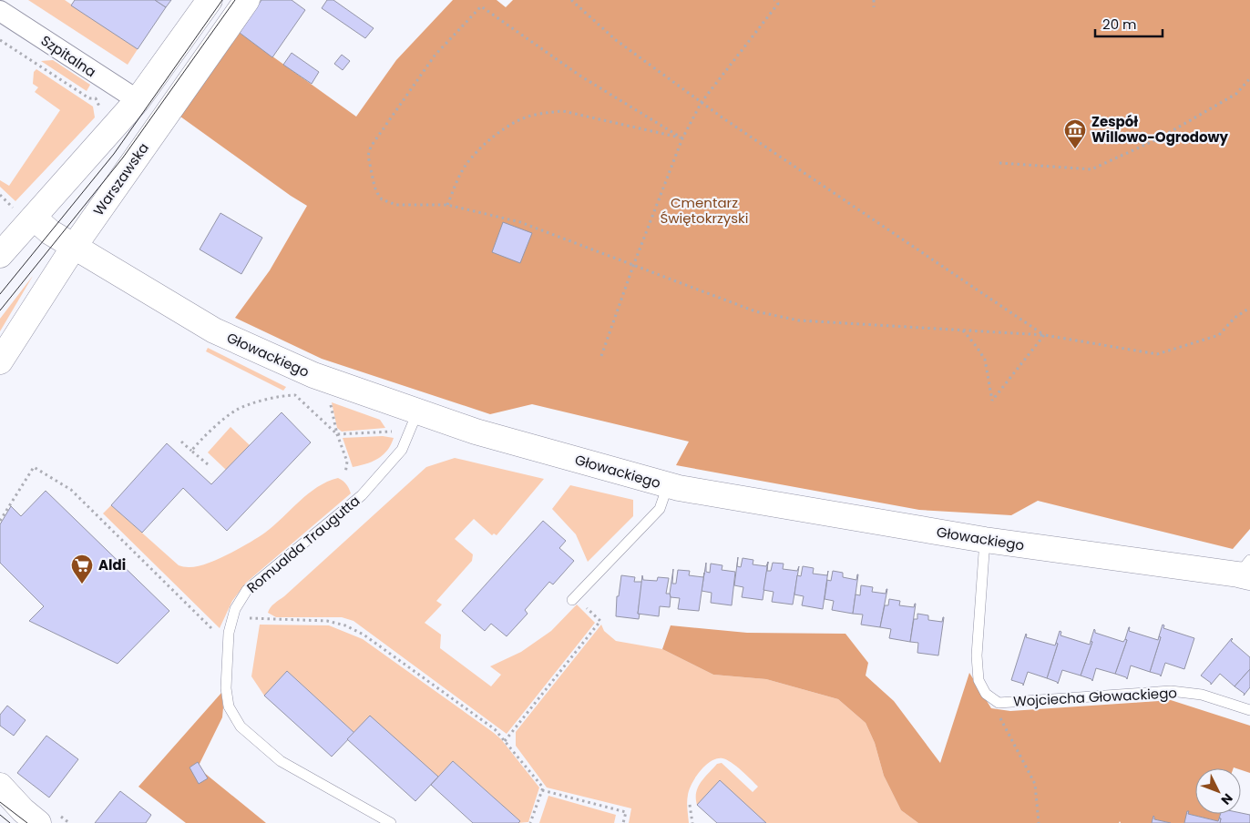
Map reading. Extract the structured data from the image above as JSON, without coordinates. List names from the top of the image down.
{
  "streets": {
    "street": ["Szpitalna", "Warszawska", "Głowackiego"],
    "lane": ["Romualda Traugutta", "Wojciecha Głowackiego"]
  },
  "crossings": [
    ["Warszawska", "Głowackiego"],
    ["Głowackiego", "Romualda Traugutta"],
    ["Głowackiego", "Wojciecha Głowackiego"]
  ],
  "parks": ["Cmentarz Świętokrzyski"],
  "places": {
    "museum": ["Zespół Willowo-Ogrodowy"],
    "supermarket": ["Aldi"]
  },
  "scale_bar": "20 m",
  "north": "bottom right"
}
